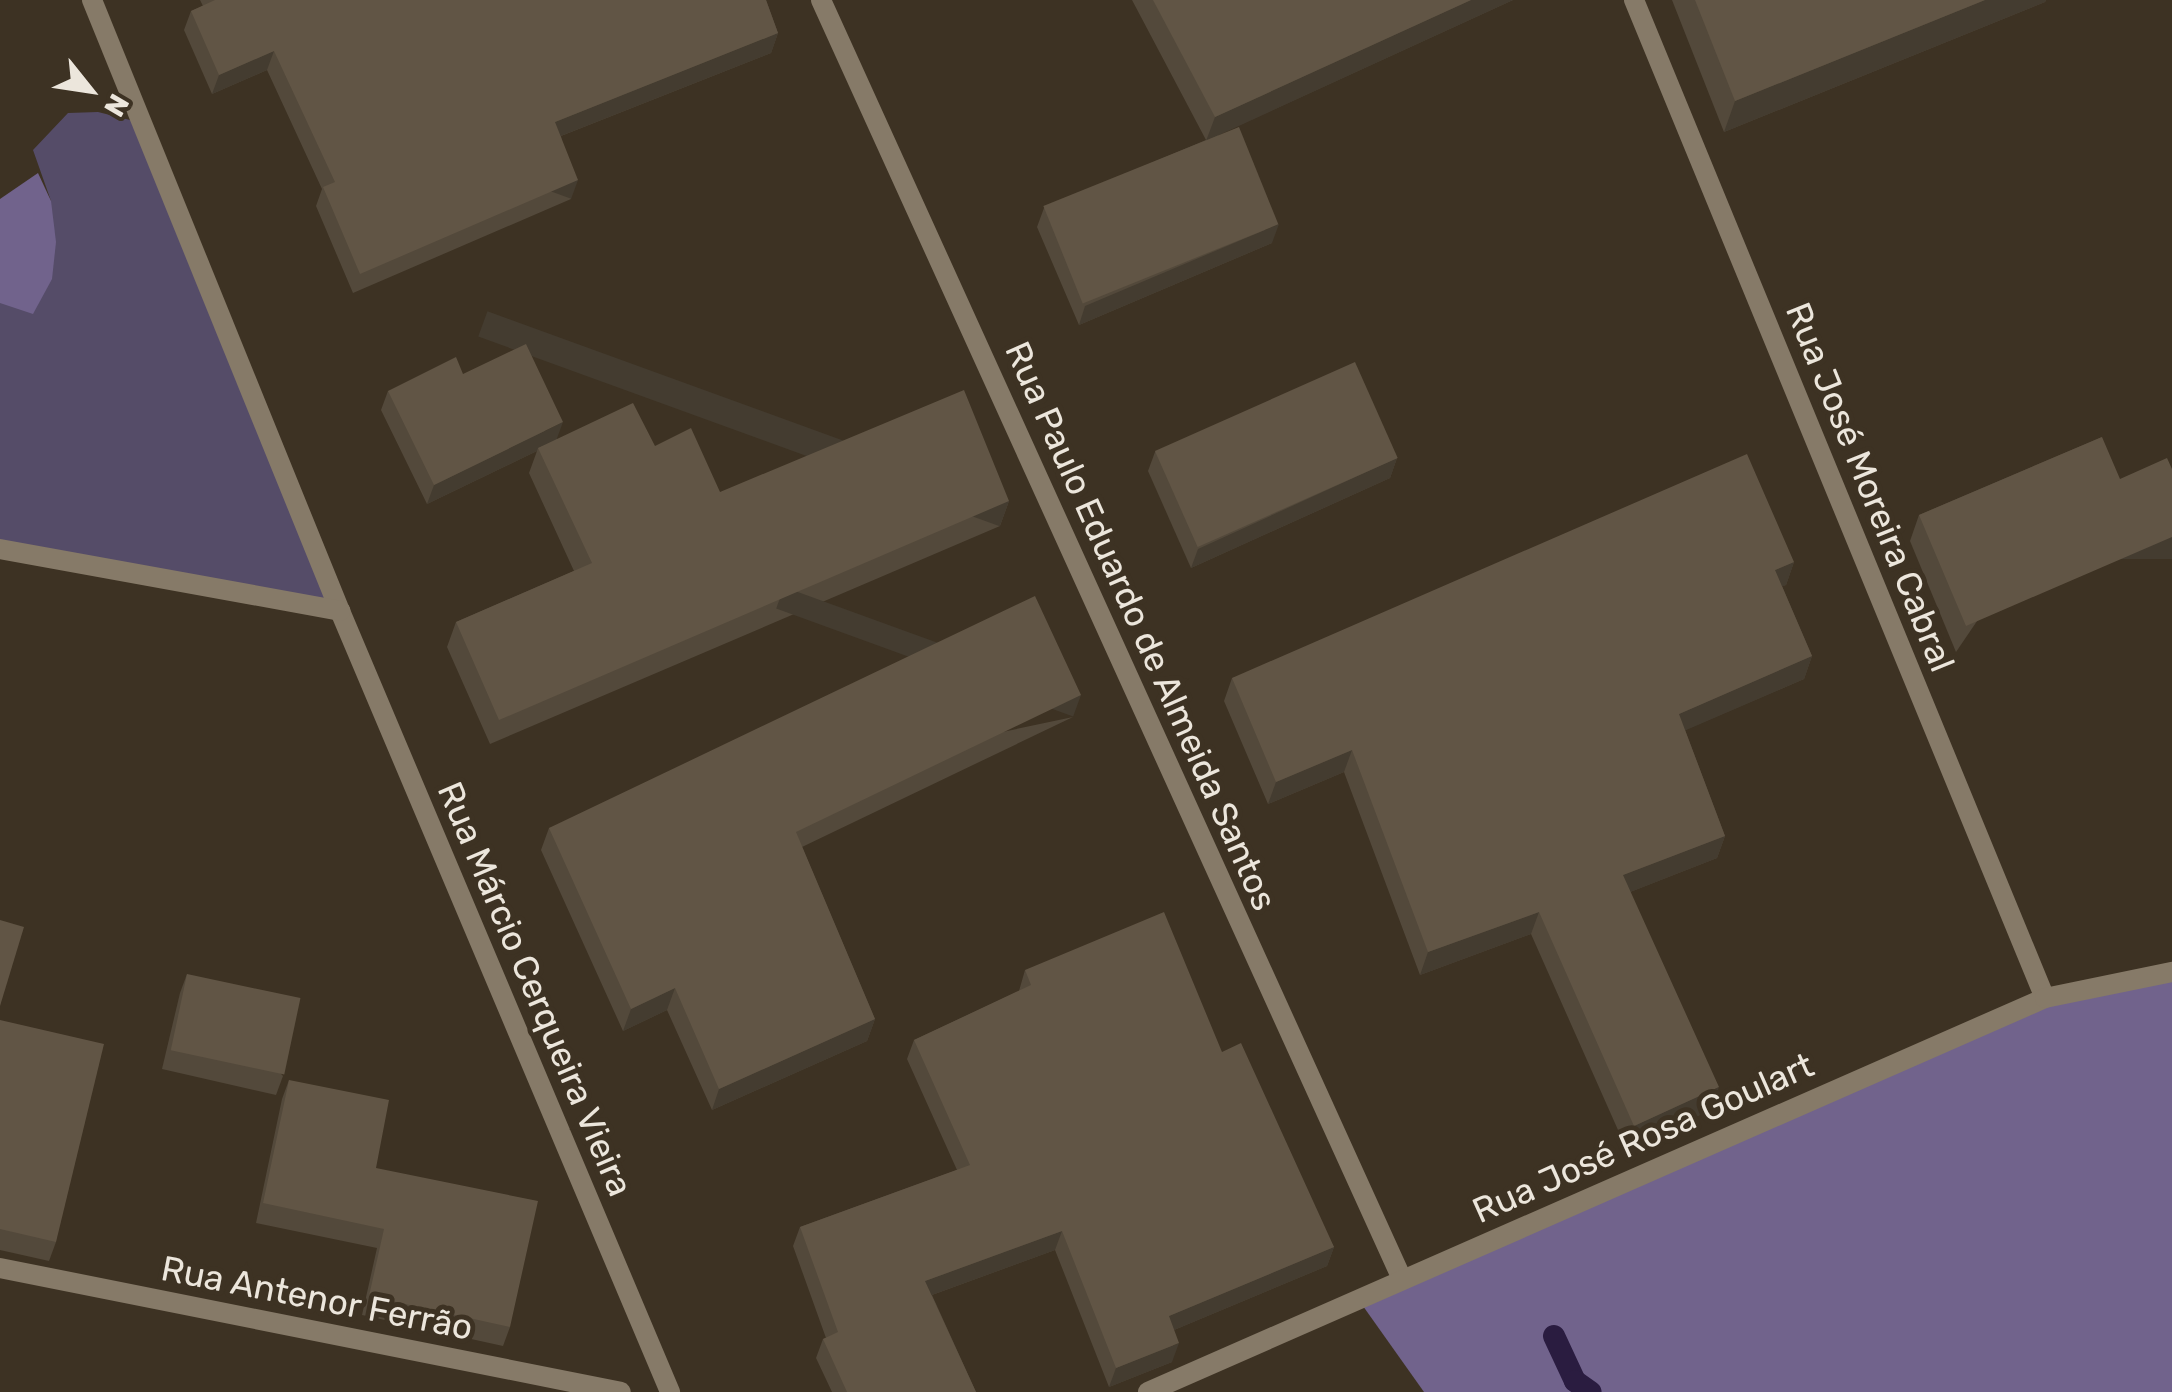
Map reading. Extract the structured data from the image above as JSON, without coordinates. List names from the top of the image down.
{
  "streets": {
    "street": [
      "Rua José Moreira Cabral",
      "Rua Paulo Eduardo de Almeida Santos",
      "Rua Márcio Cerqueira Vieira",
      "Rua José Rosa Goulart",
      "Rua Antenor Ferrão"
    ]
  },
  "crossings": [
    ["Rua José Moreira Cabral", "Rua José Rosa Goulart"],
    ["Rua Paulo Eduardo de Almeida Santos", "Rua José Rosa Goulart"]
  ],
  "north": "bottom right"
}
